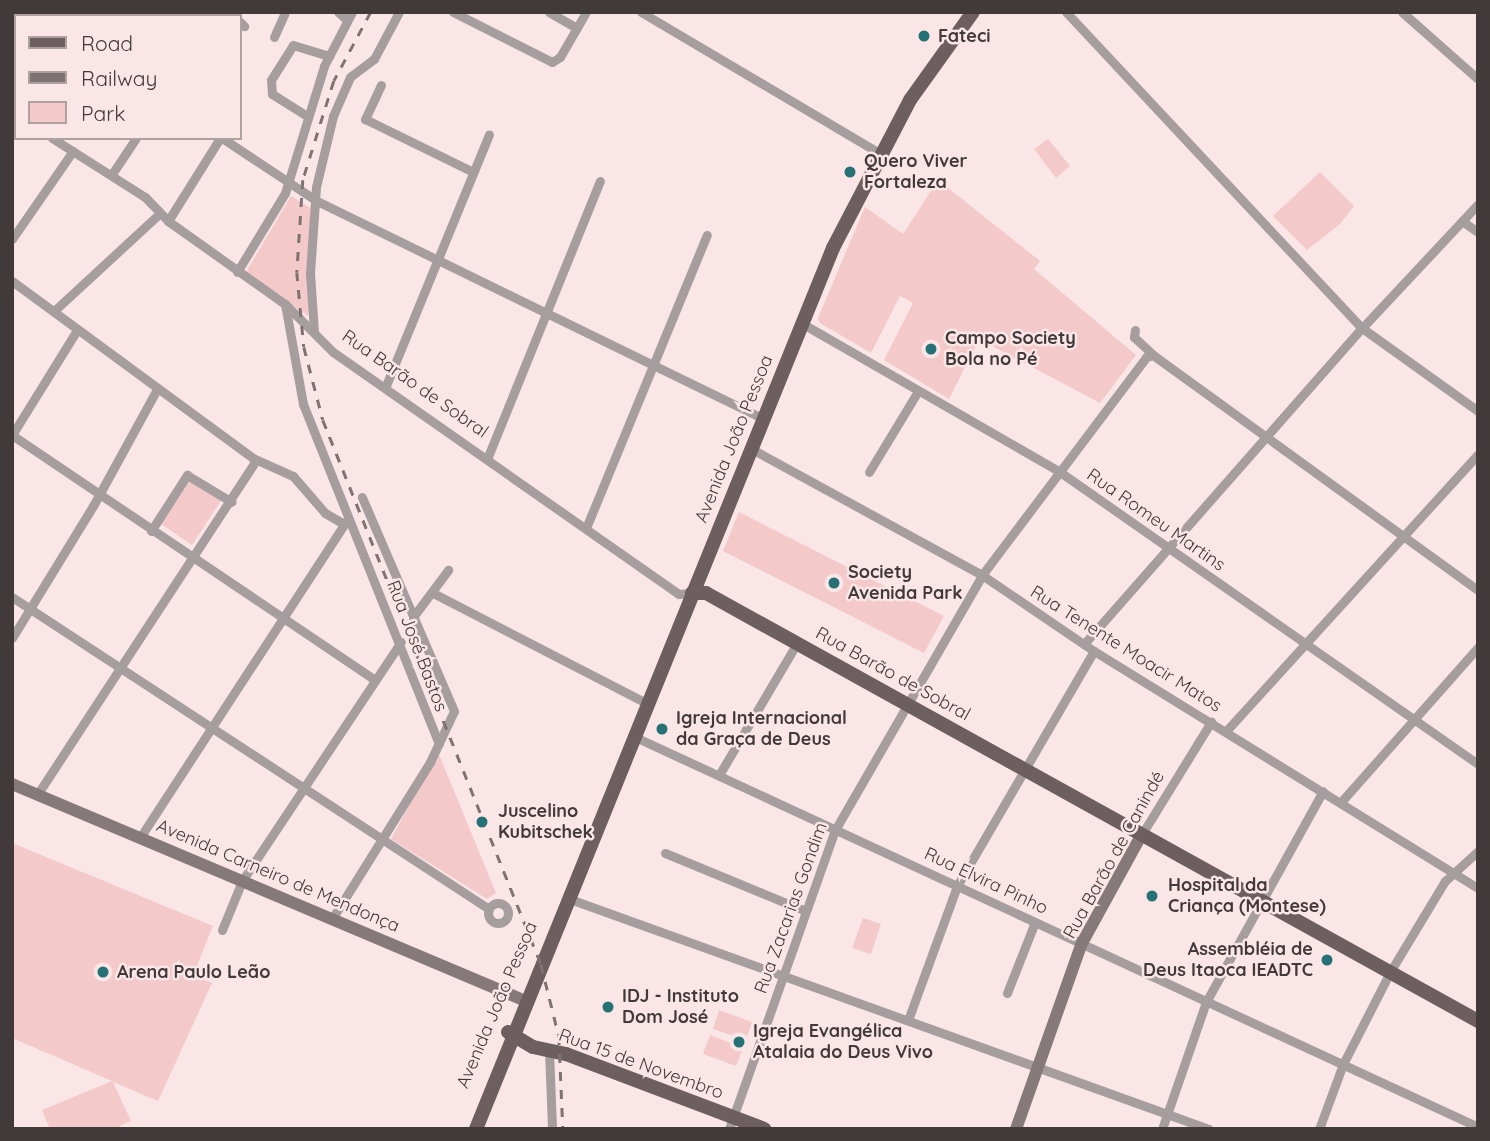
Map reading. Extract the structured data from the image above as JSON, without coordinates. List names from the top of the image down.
{
  "streets": {
    "main road": [
      "Rua Barão de Sobral",
      "Avenida João Pessoa",
      "Rua Barão de Canindé",
      "Avenida Carneiro de Mendonça",
      "Rua 15 de Novembro"
    ],
    "street": [
      "Rua Romeu Martins",
      "Rua José Bastos",
      "Rua Tenente Moacir Matos",
      "Rua Elvira Pinho",
      "Rua Zacarias Gondim"
    ]
  },
  "crossings": [
    ["Rua Barão de Sobral", "Avenida João Pessoa"],
    ["Rua Barão de Sobral", "Rua José Bastos"],
    ["Rua Barão de Sobral", "Rua Barão de Canindé"],
    ["Rua Barão de Sobral", "Rua Zacarias Gondim"],
    ["Avenida João Pessoa", "Rua Romeu Martins"],
    ["Avenida João Pessoa", "Rua Tenente Moacir Matos"],
    ["Avenida João Pessoa", "Avenida Carneiro de Mendonça"],
    ["Avenida João Pessoa", "Rua Elvira Pinho"],
    ["Avenida João Pessoa", "Rua 15 de Novembro"],
    ["Rua Romeu Martins", "Rua Zacarias Gondim"],
    ["Rua Tenente Moacir Matos", "Rua Barão de Canindé"],
    ["Rua Tenente Moacir Matos", "Rua Zacarias Gondim"],
    ["Rua Barão de Canindé", "Rua Elvira Pinho"],
    ["Rua Elvira Pinho", "Rua Zacarias Gondim"],
    ["Rua Zacarias Gondim", "Rua 15 de Novembro"]
  ],
  "places": [
    "Fateci",
    "Quero Viver Fortaleza",
    "Campo Society Bola no Pé",
    "Society Avenida Park",
    "Igreja Internacional da Graça de Deus",
    "Juscelino Kubitschek",
    "Hospital da Criança (Montese)",
    "Assembléia de Deus Itaoca IEADTC",
    "Arena Paulo Leão",
    "IDJ - Instituto Dom José",
    "Igreja Evangélica Atalaia do Deus Vivo"
  ],
  "legend": ["Road", "Railway", "Park"]
}
